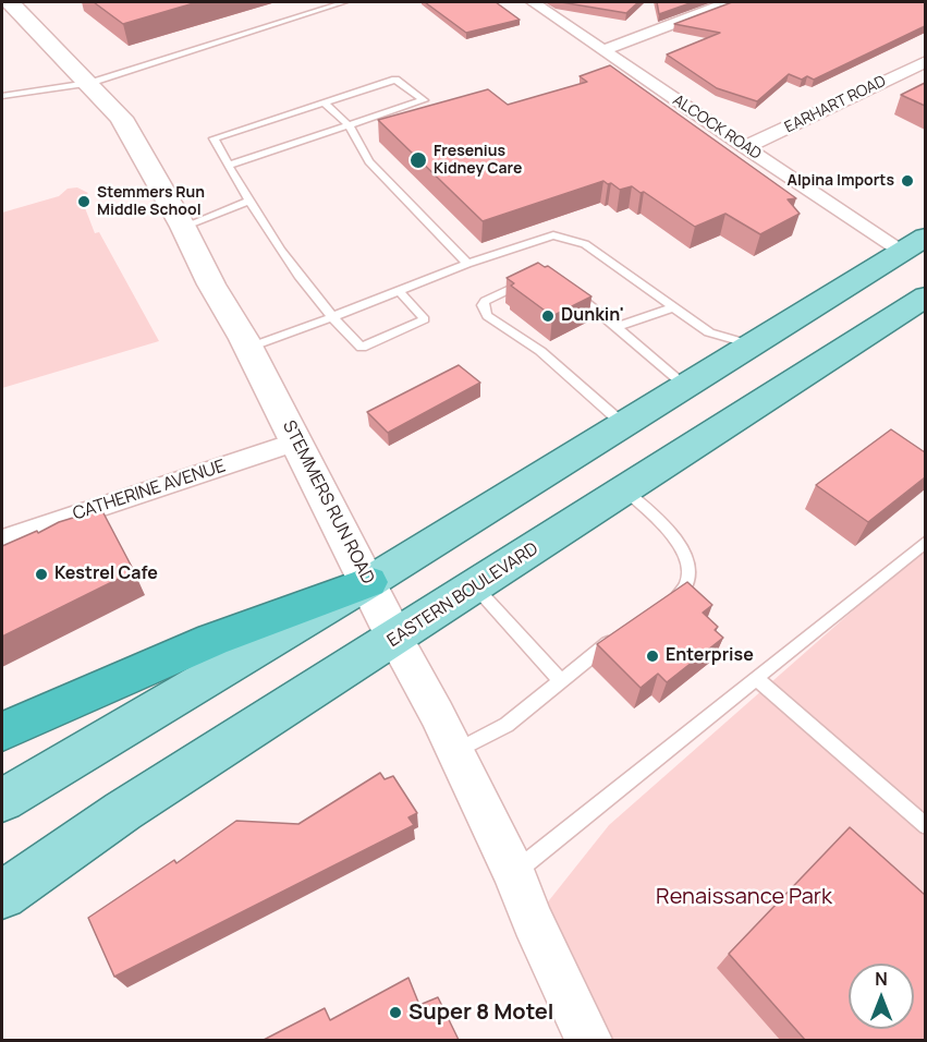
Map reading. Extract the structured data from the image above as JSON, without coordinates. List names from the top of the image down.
{
  "streets": {
    "main road": ["STEMMERS RUN ROAD", "EASTERN BOULEVARD"],
    "street": ["EARHART ROAD", "ALCOCK ROAD", "CATHERINE AVENUE"]
  },
  "crossings": [
    ["EARHART ROAD", "ALCOCK ROAD"],
    ["CATHERINE AVENUE", "STEMMERS RUN ROAD"],
    ["STEMMERS RUN ROAD", "EASTERN BOULEVARD"]
  ],
  "parks": ["Renaissance Park"],
  "places": [
    "Fresenius Kidney Care",
    "Alpina Imports",
    "Stemmers Run Middle School",
    "Dunkin'",
    "Kestrel Cafe",
    "Enterprise",
    "Super 8 Motel"
  ],
  "north": "top"
}
